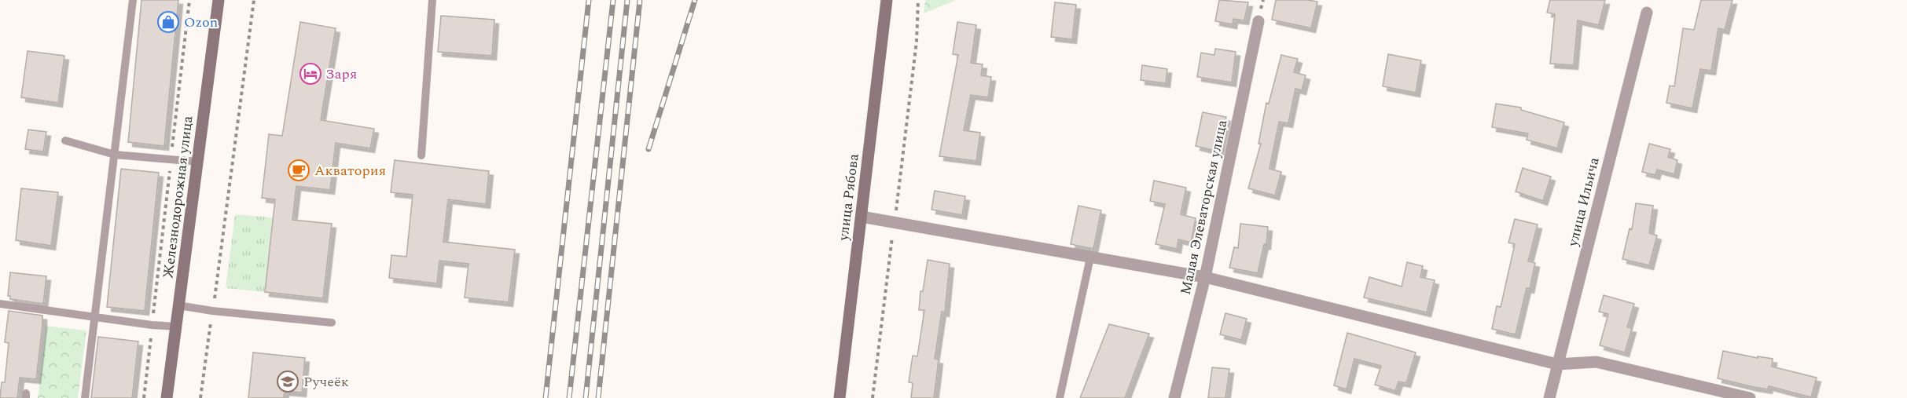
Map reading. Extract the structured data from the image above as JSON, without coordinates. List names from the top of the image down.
{
  "streets": {
    "street": [
      "Железнодорожная улица",
      "улица Рябова",
      "улица Ильича",
      "Малая Элеваторская улица"
    ]
  },
  "places": {
    "shop": ["Ozon"],
    "hotel": ["Заря"],
    "cafe": ["Акватория"],
    "school or university": ["Ручеёк"]
  }
}
